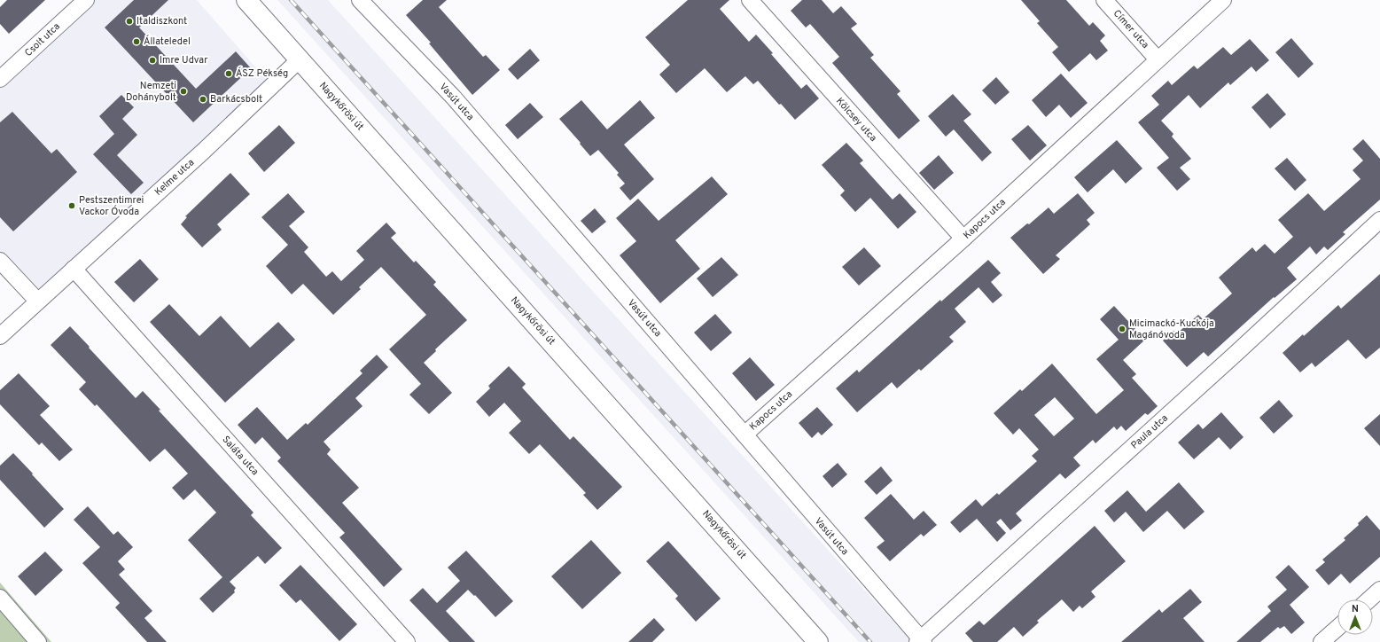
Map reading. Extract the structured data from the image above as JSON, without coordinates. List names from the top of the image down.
{
  "streets": {
    "main road": ["Nagykőrösi út"],
    "street": [
      "Címer utca",
      "Csolt utca",
      "Vasút utca",
      "Kölcsey utca",
      "Kelme utca",
      "Kapocs utca",
      "Paula utca",
      "Saláta utca"
    ]
  },
  "crossings": [
    ["Címer utca", "Kapocs utca"],
    ["Vasút utca", "Kapocs utca"],
    ["Vasút utca", "Paula utca"],
    ["Nagykőrösi út", "Kelme utca"],
    ["Kölcsey utca", "Kapocs utca"],
    ["Kelme utca", "Saláta utca"]
  ],
  "places": [
    "Italdiszkont",
    "Állateledel",
    "Imre Udvar",
    "ÁSZ Pékség",
    "Nemzeti Dohánybolt",
    "Barkácsbolt",
    "Pestszentimrei Vackor Óvoda",
    "Micimackó-Kuckója Magánóvoda"
  ],
  "north": "top"
}
